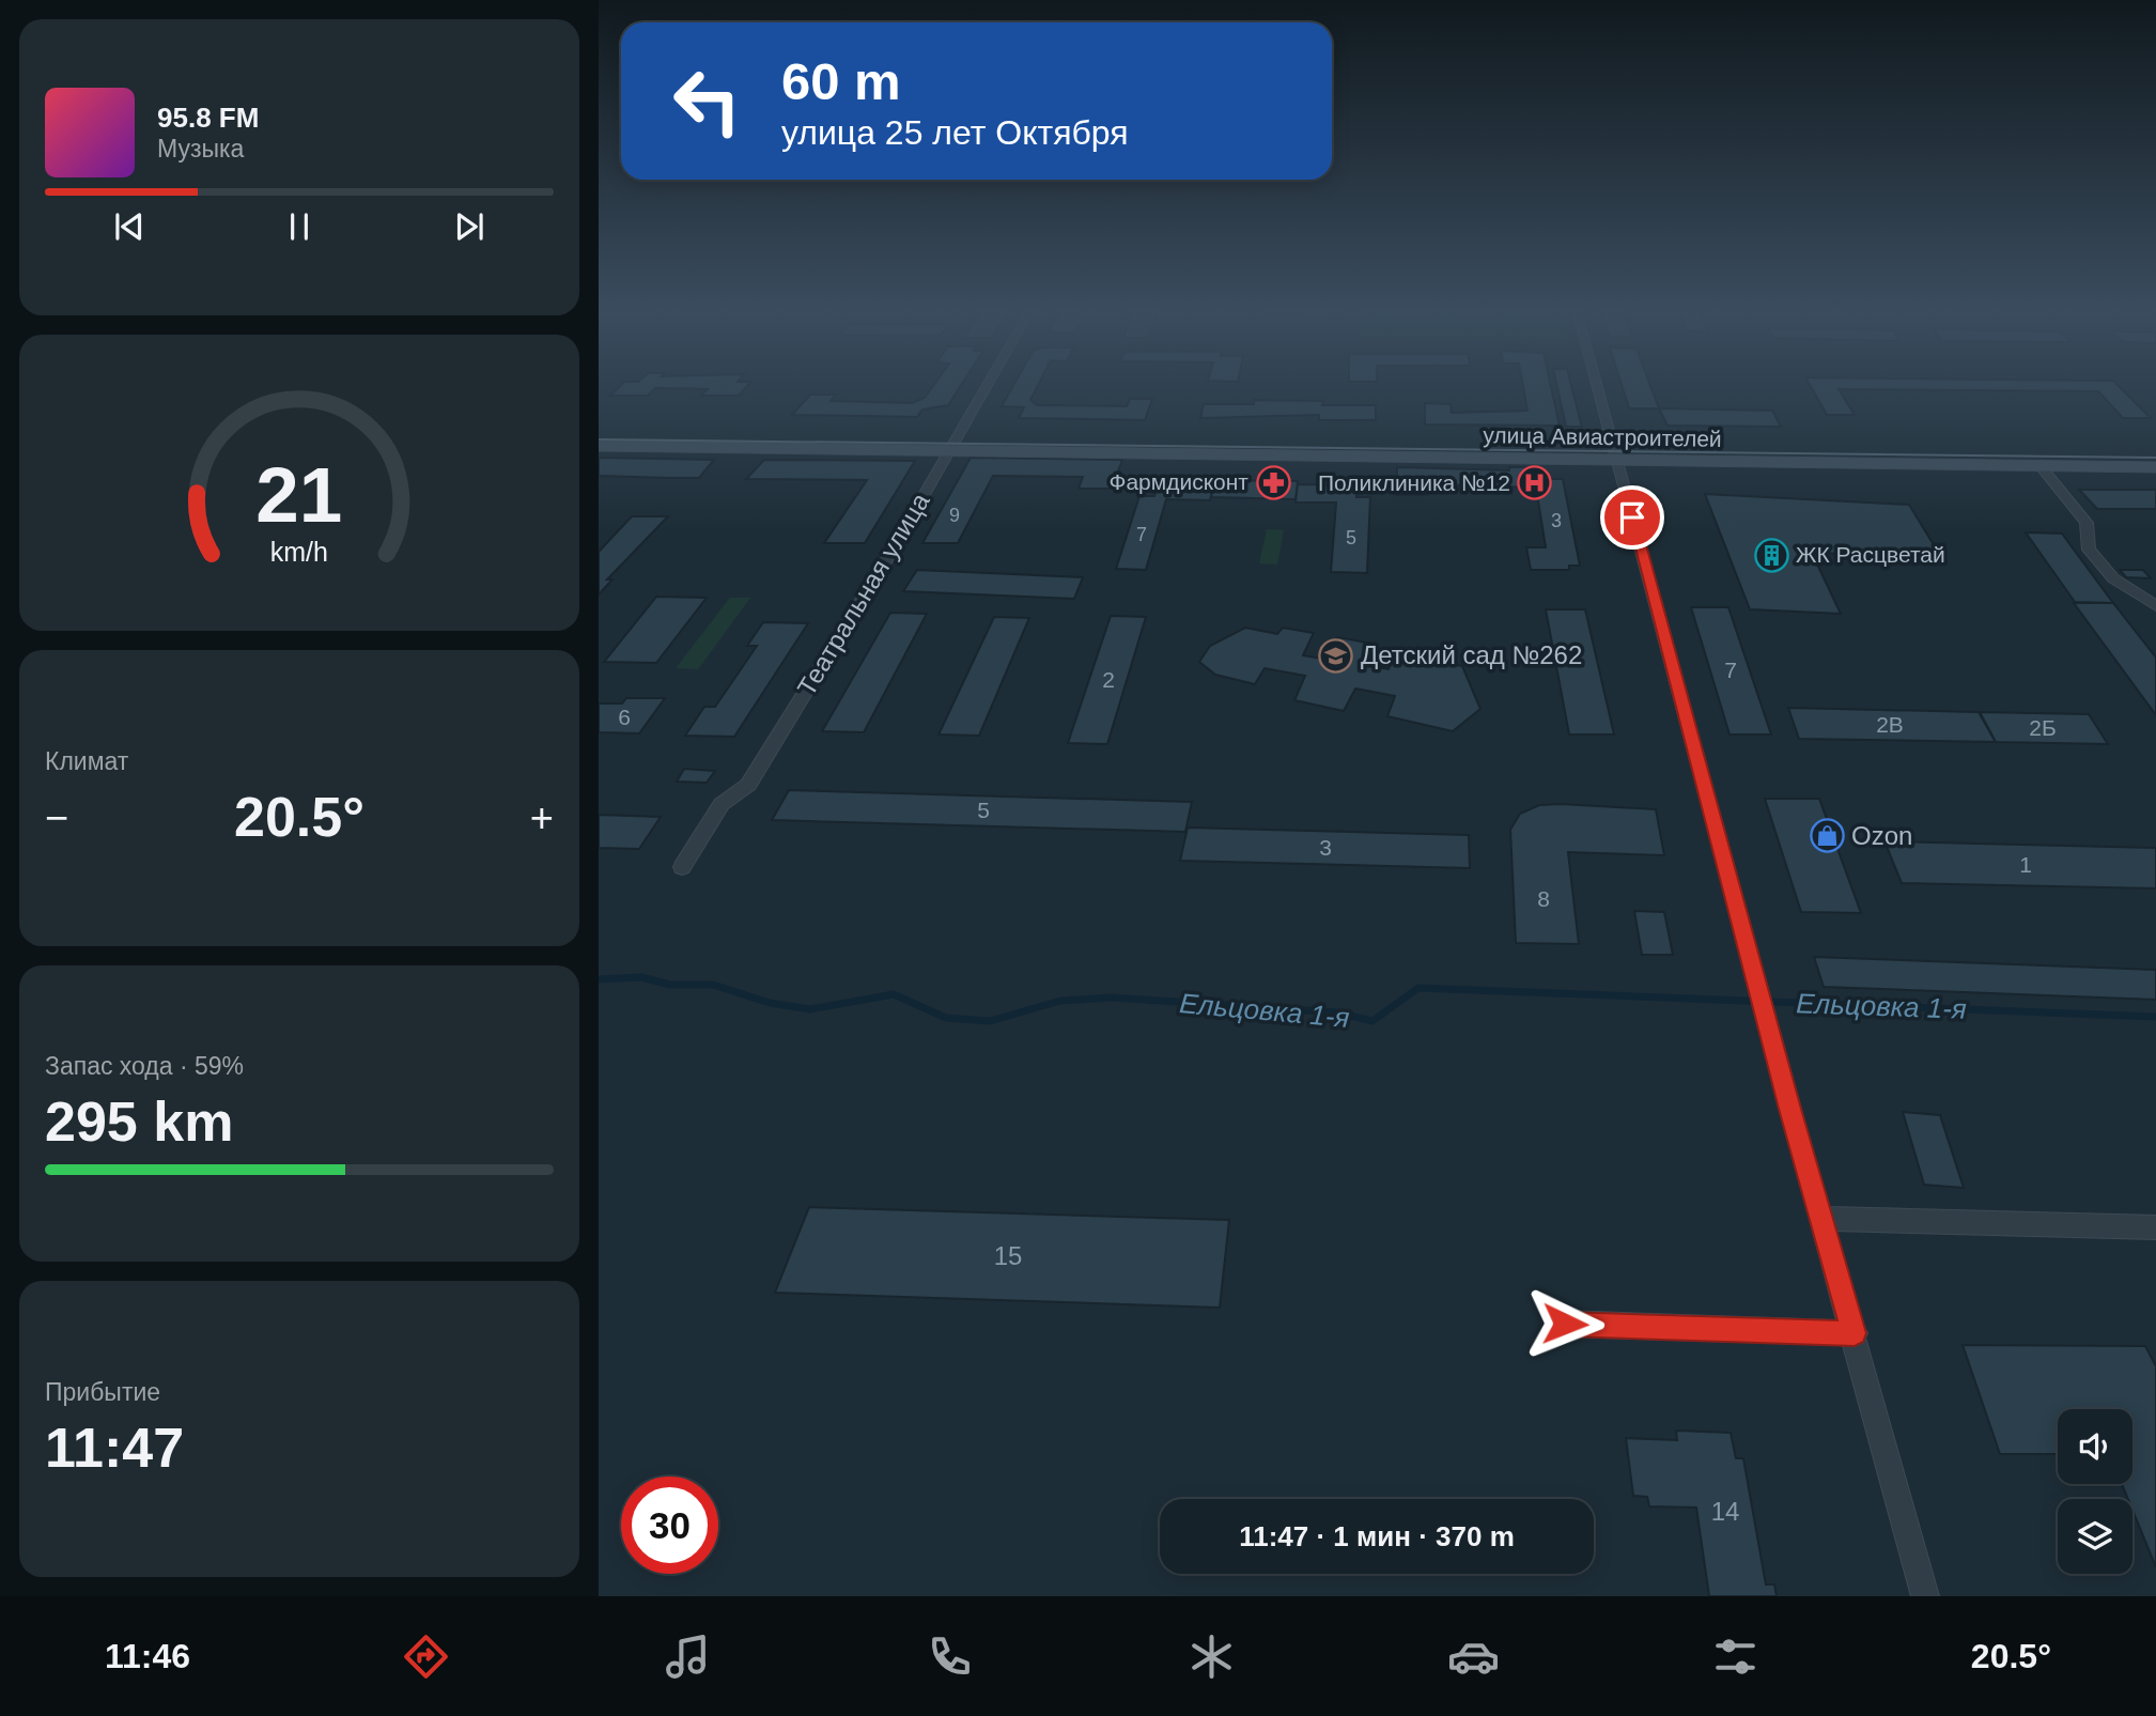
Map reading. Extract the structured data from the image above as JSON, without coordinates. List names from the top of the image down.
{
  "streets": {
    "main road": ["улица Авиастроителей"],
    "street": ["Театральная улица"]
  },
  "crossings": [
    ["улица Авиастроителей", "Театральная улица"]
  ],
  "water": ["Ельцовка 1-я"],
  "places": {
    "pharmacy": ["Фармдисконт"],
    "hospital": ["Поликлиника №12"],
    "building": ["ЖК Расцветай"],
    "school or university": ["Детский сад №262"],
    "shop": ["Ozon"]
  },
  "house_numbers": [
    "9",
    "3",
    "7",
    "5",
    "7",
    "2",
    "6",
    "2В",
    "2Б",
    "5",
    "3",
    "1",
    "8",
    "15",
    "14"
  ],
  "page": {
    "turn": ["60 m", "улица 25 лет Октября"],
    "song": ["95.8 FM", "Музыка"],
    "tile": [
      "Климат",
      ["Запас хода · 59%", "295 km"],
      ["Прибытие", "11:47"]
    ],
    "heat": ["−", "20.5°", "+"],
    "limit": "30",
    "trip": "11:47 · 1 мин · 370 m",
    "tabs": ["11:46", "20.5°"],
    "gauge": ["21", "km/h"]
  }
}
